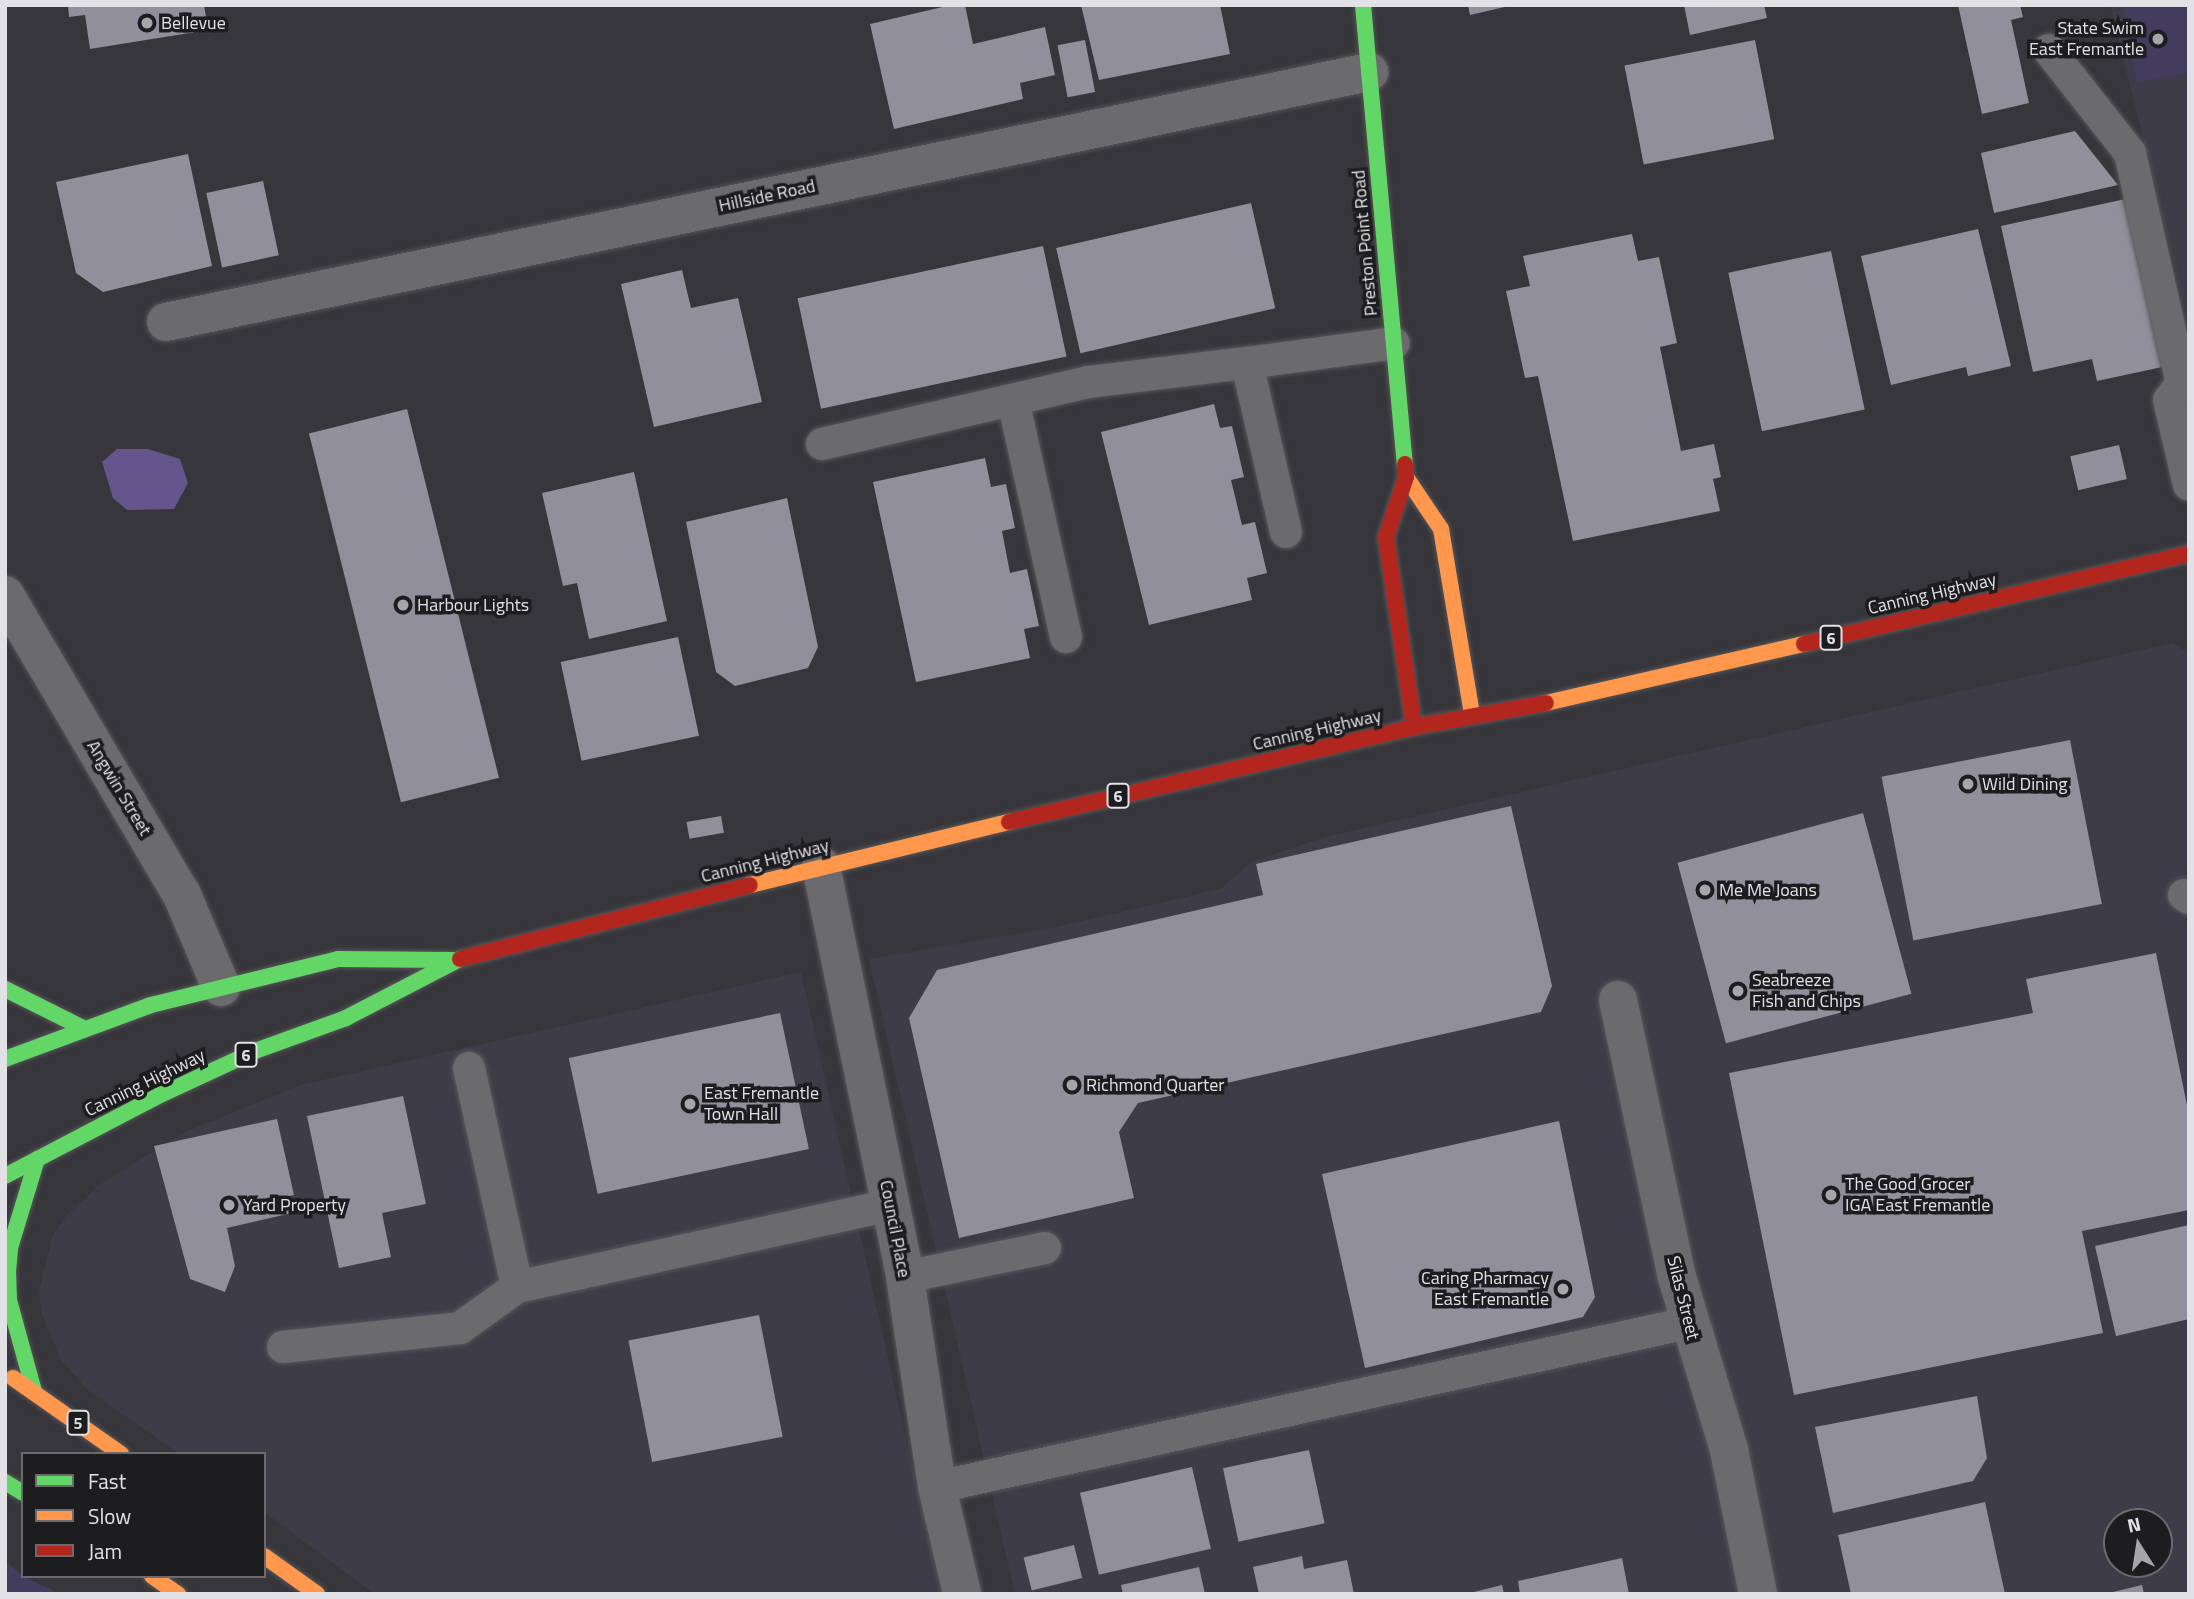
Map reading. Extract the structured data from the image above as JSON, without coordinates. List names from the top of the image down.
{
  "streets": {
    "main road": [
      "Preston Point Road",
      "Canning Highway",
      "6",
      "5"
    ],
    "street": [
      "Hillside Road",
      "Angwin Street",
      "Council Place",
      "Silas Street"
    ]
  },
  "crossings": [
    ["Hillside Road", "Preston Point Road"],
    ["Preston Point Road", "Canning Highway"],
    ["Canning Highway", "Angwin Street"],
    ["Canning Highway", "Council Place"]
  ],
  "places": [
    "Bellevue",
    "State Swim East Fremantle",
    "Harbour Lights",
    "Wild Dining",
    "Me Me Joans",
    "Seabreeze Fish and Chips",
    "Richmond Quarter",
    "East Fremantle Town Hall",
    "The Good Grocer IGA East Fremantle",
    "Yard Property",
    "Caring Pharmacy East Fremantle"
  ],
  "legend": ["Fast", "Slow", "Jam"],
  "north": "top"
}
